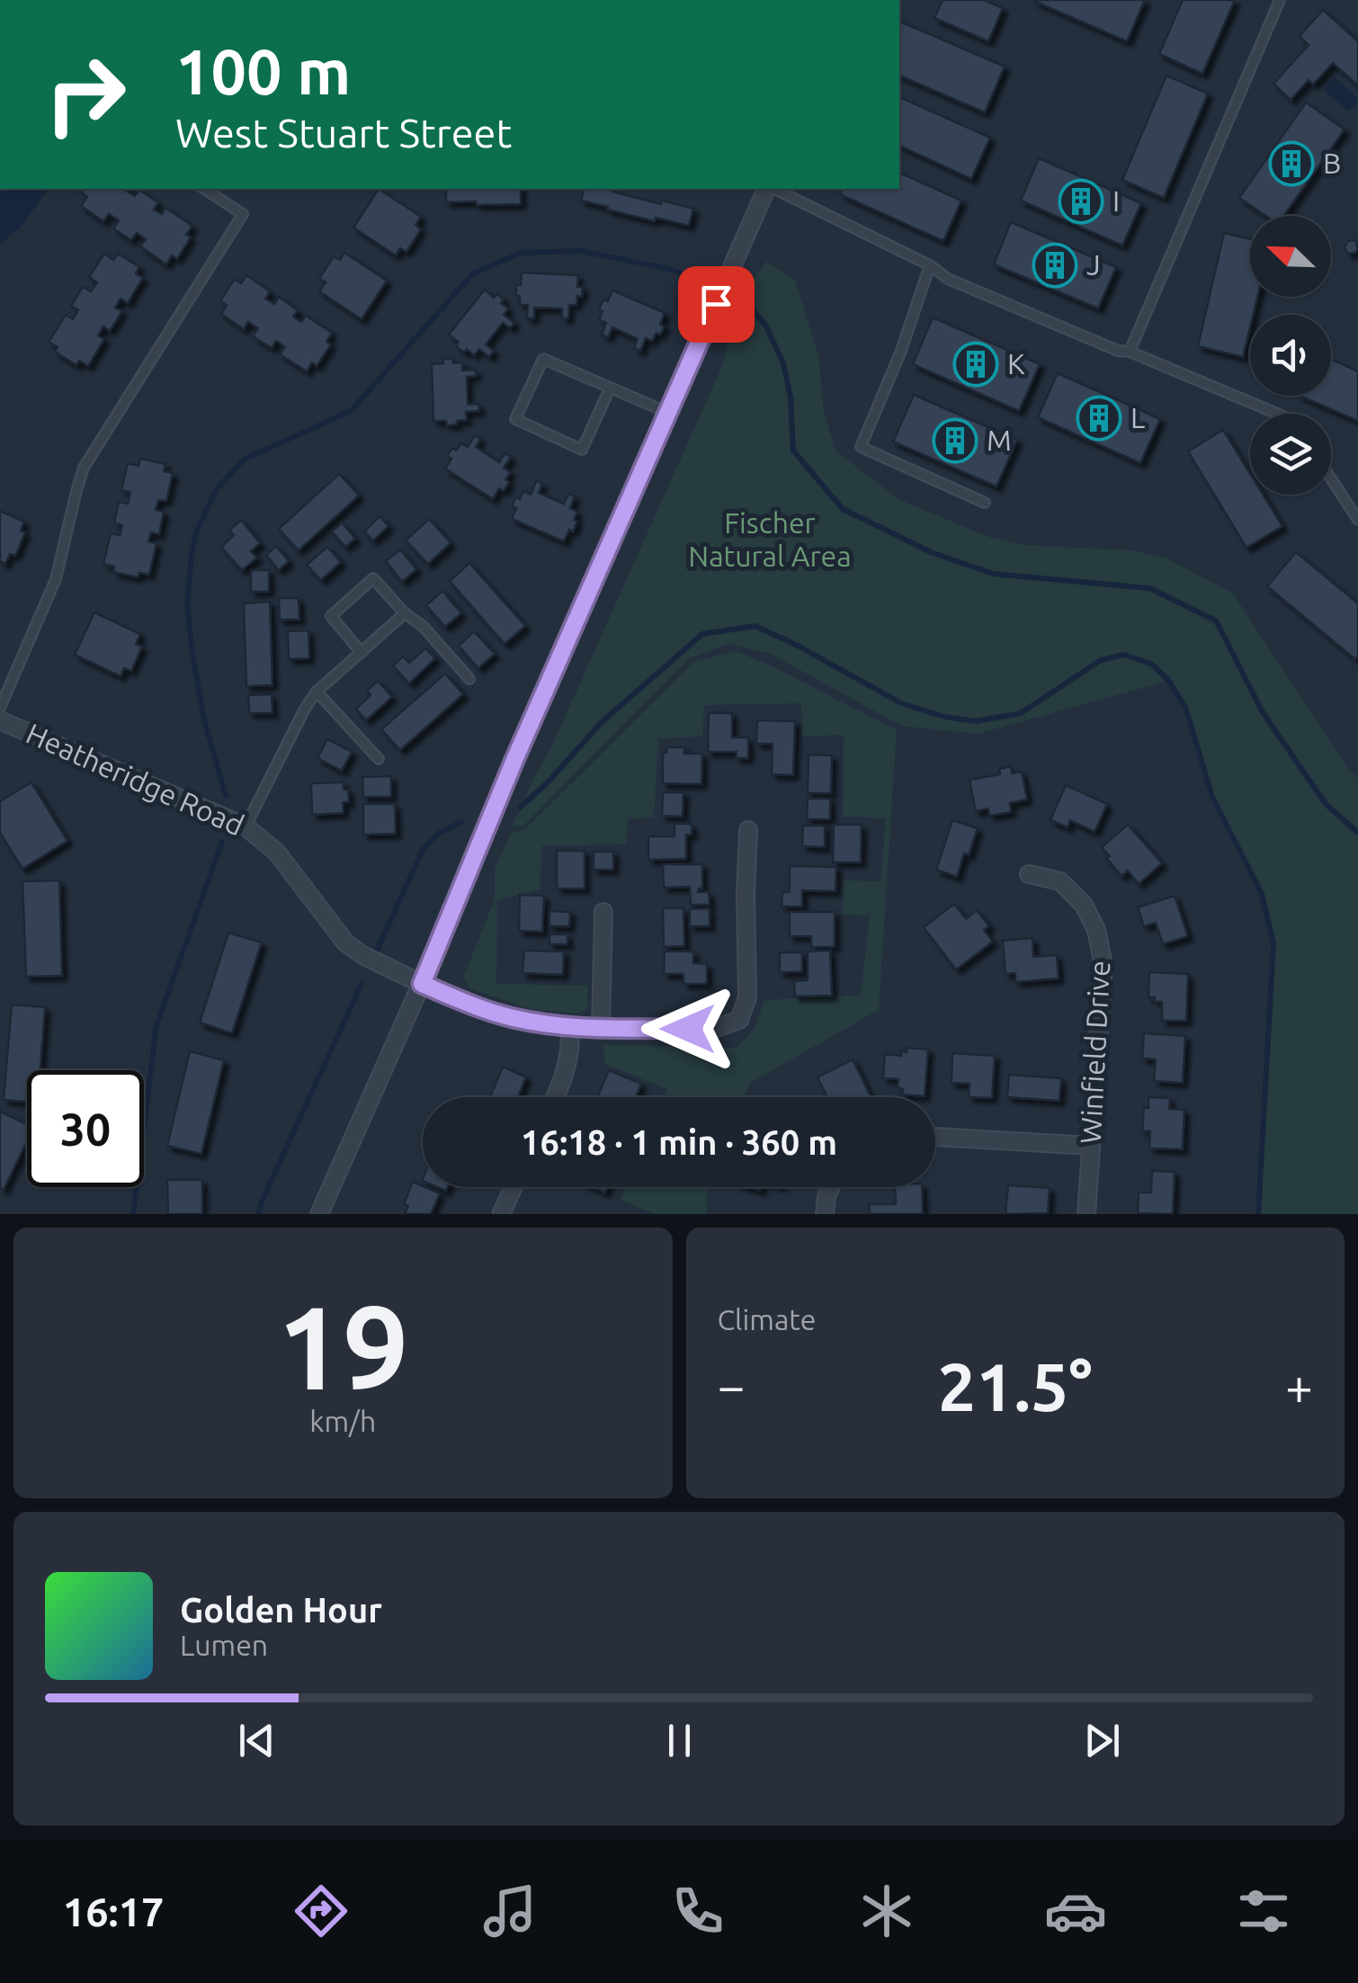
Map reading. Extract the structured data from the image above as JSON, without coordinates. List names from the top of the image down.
{
  "streets": {
    "street": ["Heatheridge Road", "Winfield Drive"]
  },
  "parks": ["Fischer Natural Area"],
  "places": {
    "building": [
      "B",
      "I",
      "J",
      "K",
      "L",
      "M"
    ]
  },
  "north": "top left",
  "page": {
    "turn": ["100 m", "West Stuart Street"],
    "limit": "30",
    "trip": "16:18 · 1 min · 360 m",
    "tile": [
      ["19", "km/h"],
      "Climate"
    ],
    "heat": ["−", "21.5°", "+"],
    "song": ["Golden Hour", "Lumen"],
    "tabs": "16:17"
  }
}
